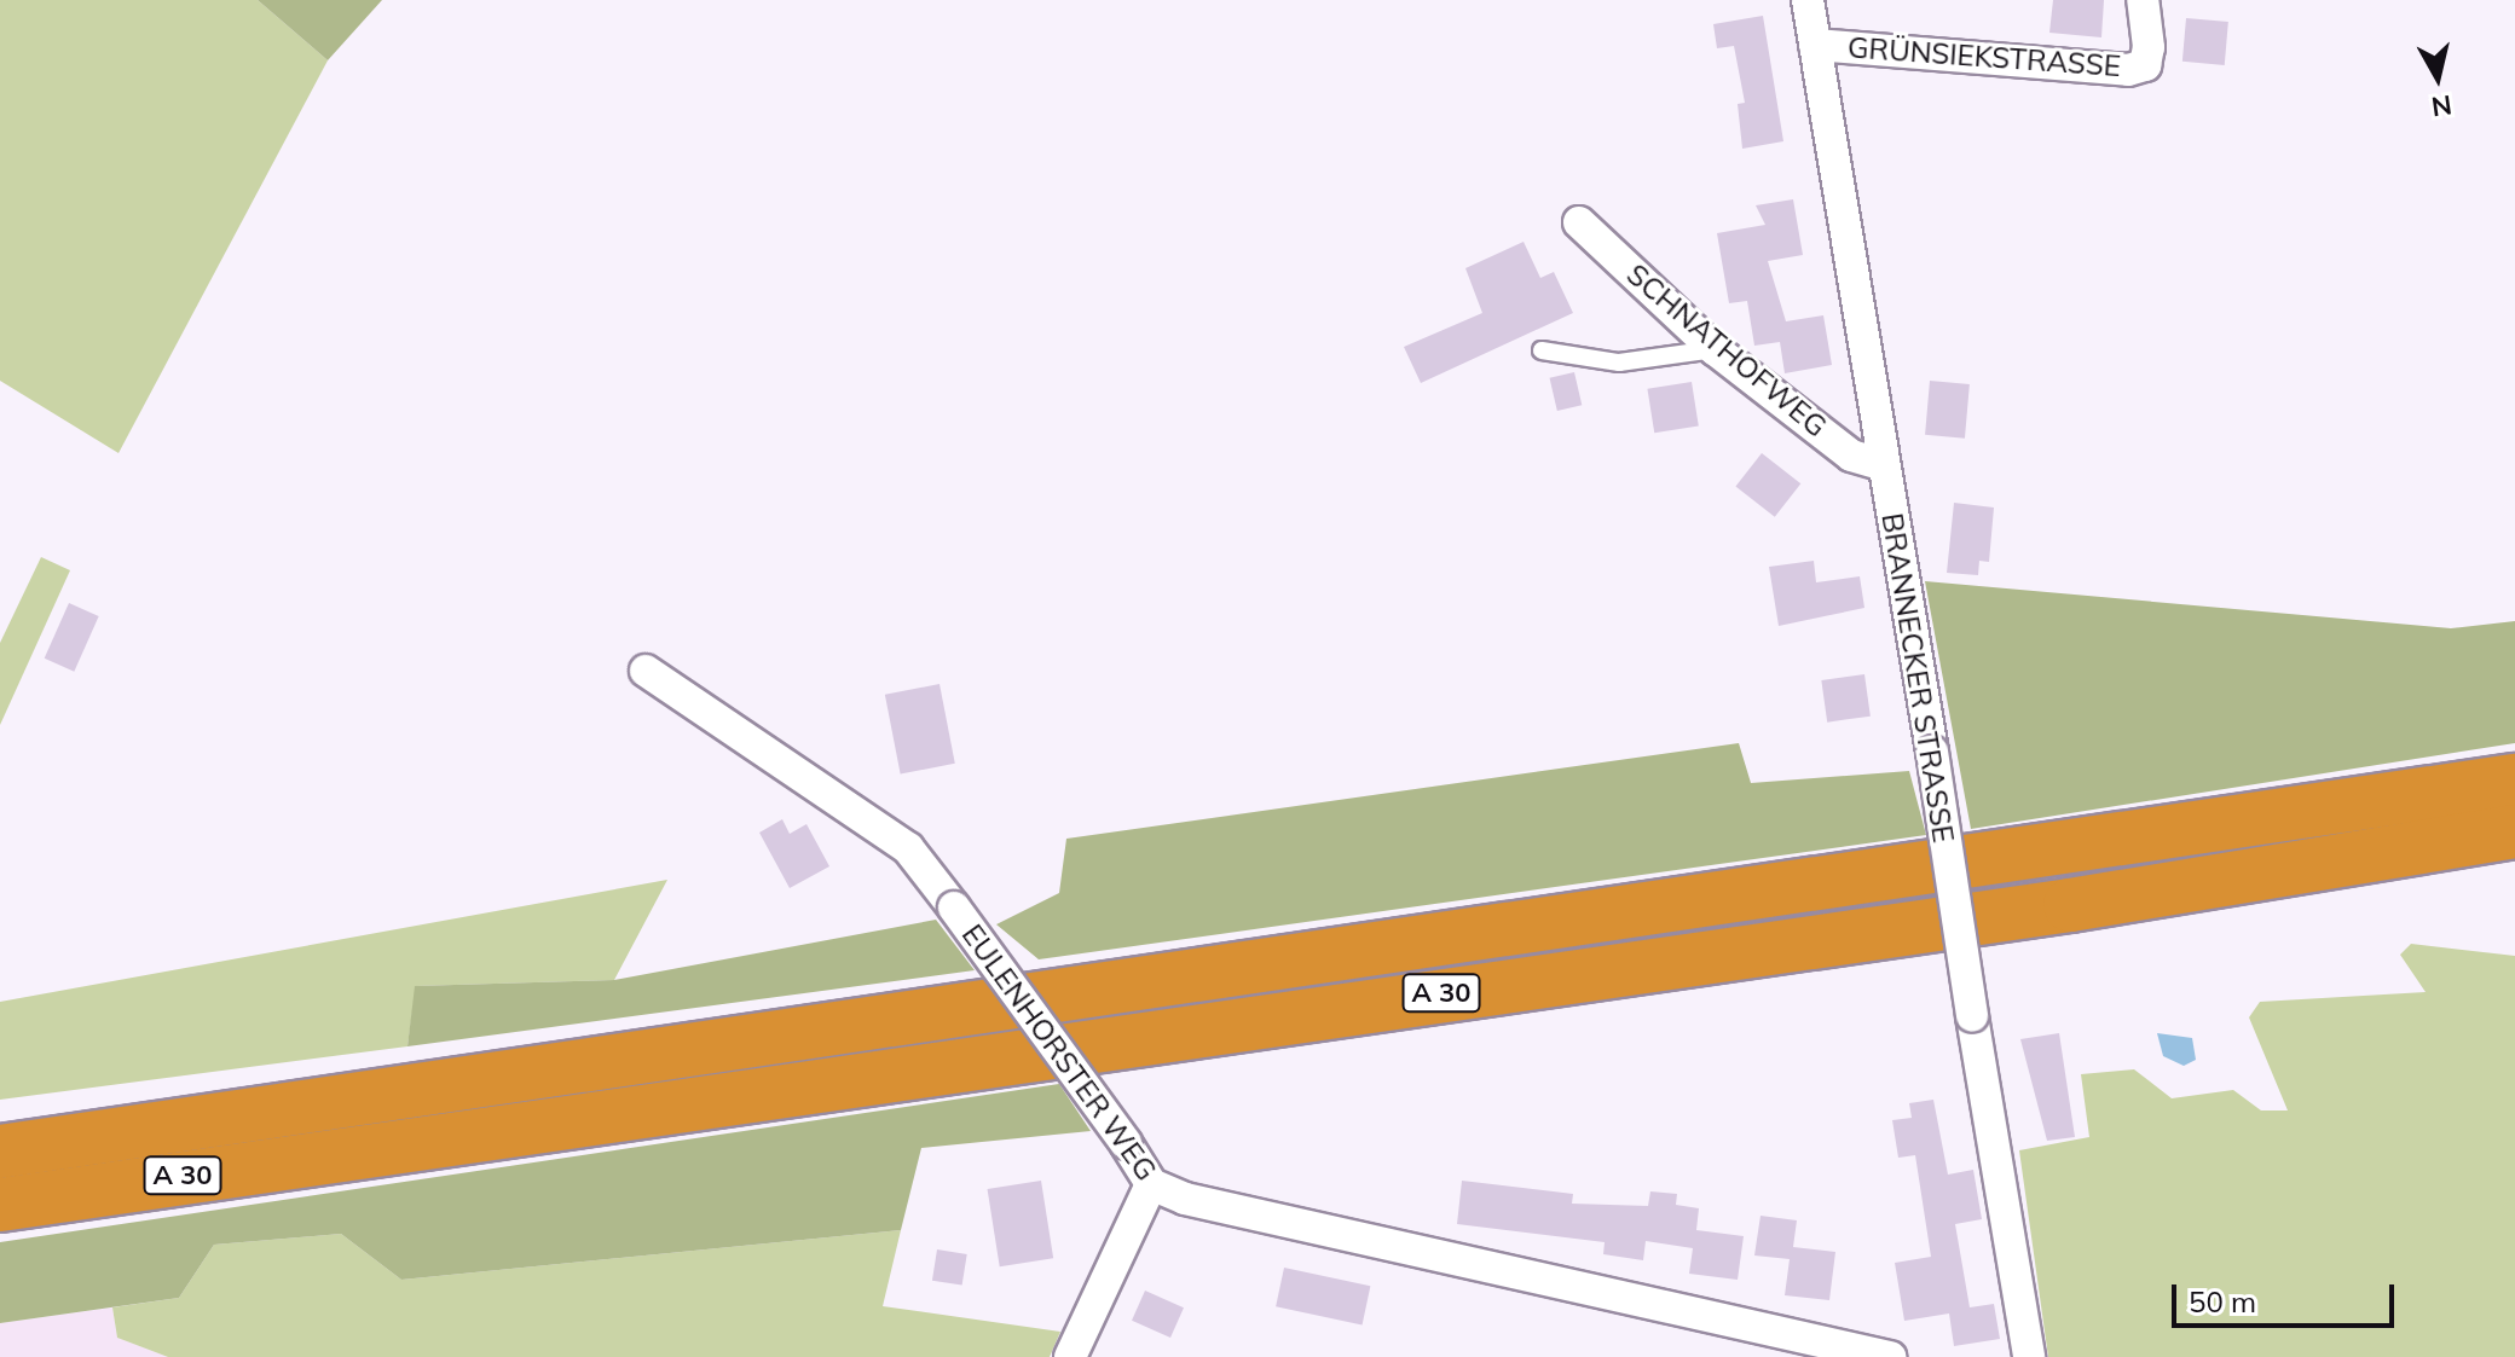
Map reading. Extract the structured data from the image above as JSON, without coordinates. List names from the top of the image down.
{
  "streets": {
    "highway": ["A 30"],
    "street": [
      "GRÜNSIEKSTRASSE",
      "SCHNATHOFWEG",
      "BRANNECKER STRASSE",
      "EULENHORSTER WEG"
    ]
  },
  "crossings": [
    ["GRÜNSIEKSTRASSE", "BRANNECKER STRASSE"],
    ["SCHNATHOFWEG", "BRANNECKER STRASSE"]
  ],
  "scale_bar": "50 m",
  "north": "bottom"
}
